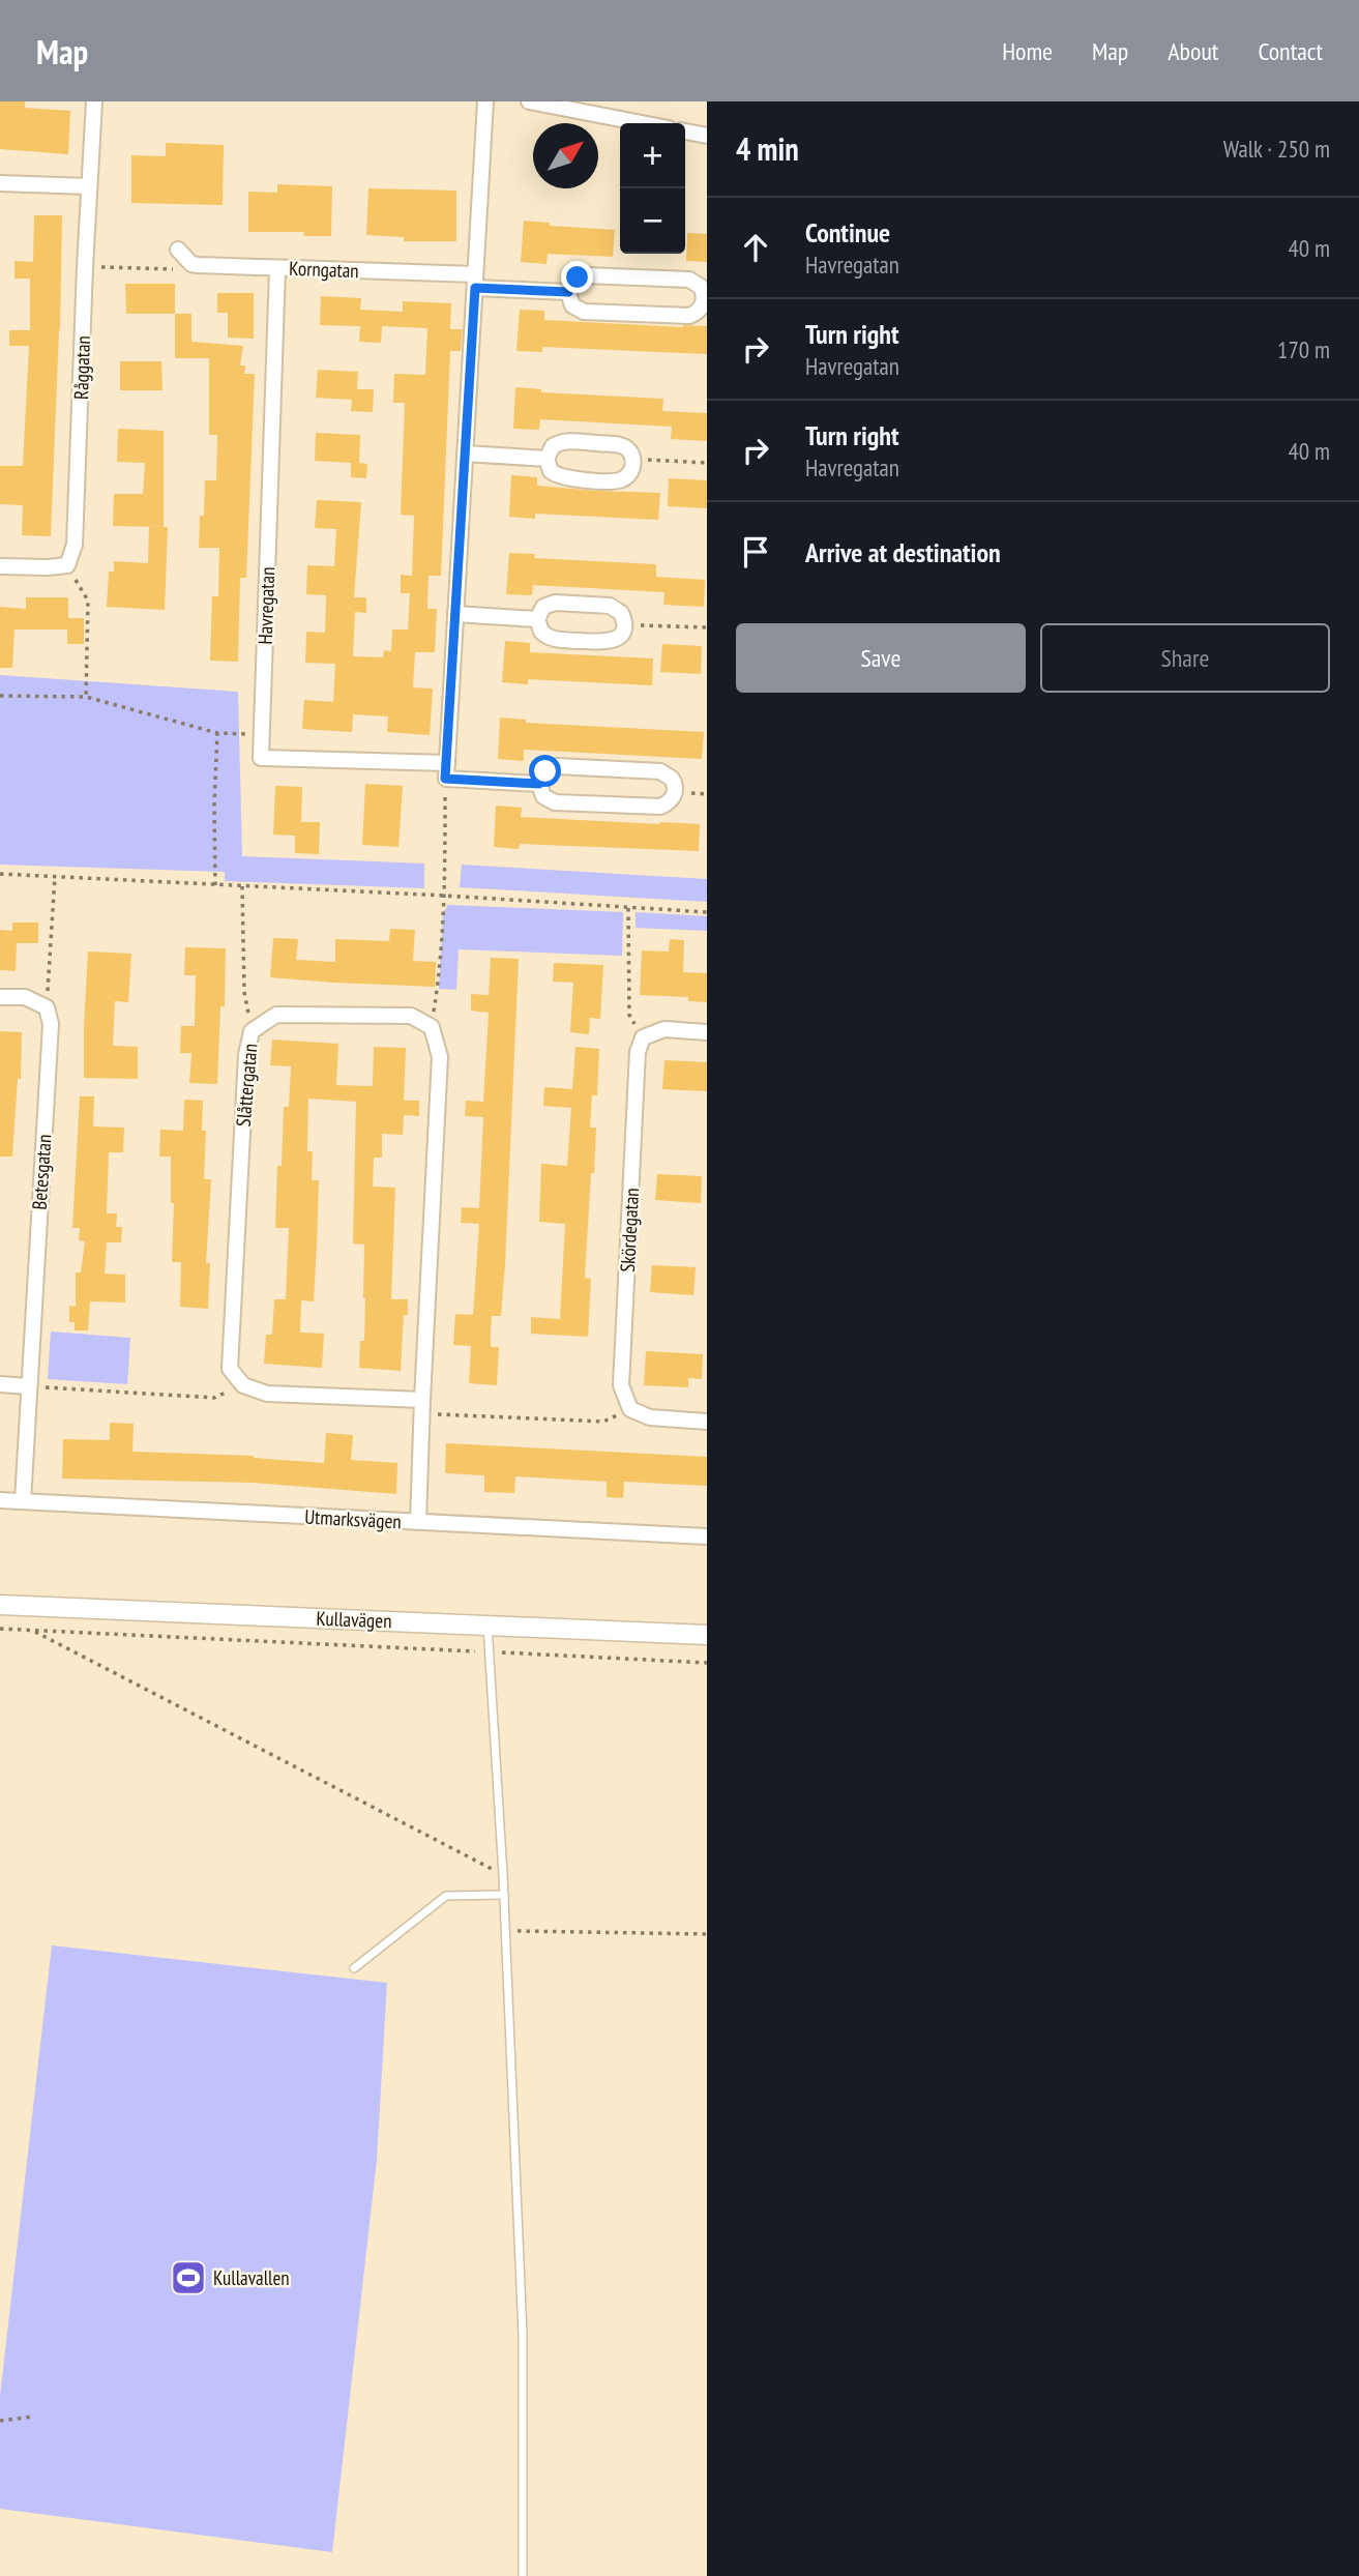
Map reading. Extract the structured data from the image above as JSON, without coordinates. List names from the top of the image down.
{
  "streets": {
    "street": [
      "Korngatan",
      "Råggatan",
      "Havregatan",
      "Slåttergatan",
      "Betesgatan",
      "Skördegatan",
      "Utmarksvägen",
      "Kullavägen"
    ]
  },
  "crossings": [
    ["Korngatan", "Havregatan"],
    ["Betesgatan", "Utmarksvägen"]
  ],
  "places": {
    "sports": ["Kullavallen"]
  },
  "north": "top right",
  "page": {
    "header": "Map",
    "nav": [
      "Home",
      "Map",
      "About",
      "Contact"
    ],
    "heading": ["4 min", "Walk · 250 m"],
    "map_buttons": ["+", "−"],
    "list": [
      ["Continue", "Havregatan", "40 m"],
      ["Turn right", "Havregatan", "170 m"],
      ["Turn right", "Havregatan", "40 m"],
      "Arrive at destination"
    ],
    "buttons": ["Save", "Share"]
  }
}
